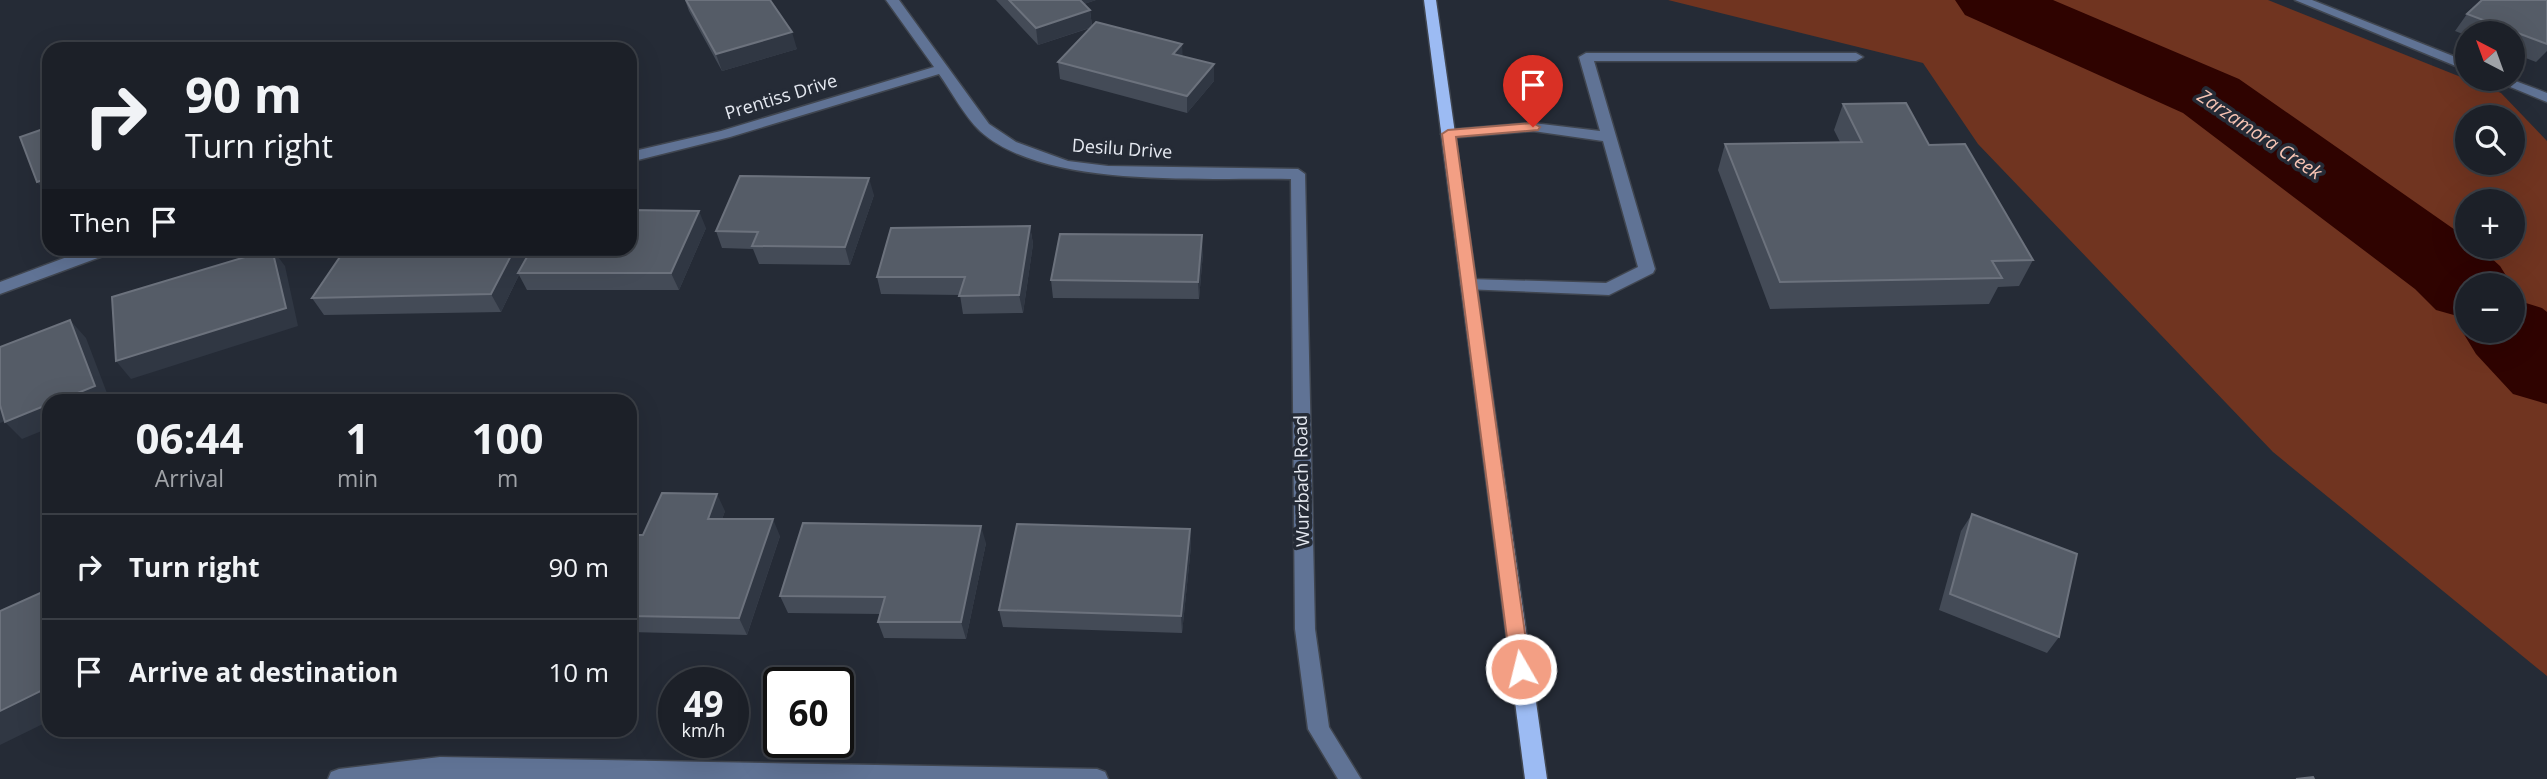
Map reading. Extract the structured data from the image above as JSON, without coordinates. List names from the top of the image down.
{
  "streets": {
    "street": ["Prentiss Drive", "Desilu Drive", "Wurzbach Road"]
  },
  "crossings": [
    ["Prentiss Drive", "Desilu Drive"],
    ["Desilu Drive", "Wurzbach Road"]
  ],
  "water": ["Zarzamora Creek"],
  "north": "top left",
  "page": {
    "map_buttons": ["+", "−"],
    "turn": ["90 m", "Turn right"],
    "then": "Then",
    "eta": [
      "06:44",
      "Arrival",
      "1",
      "min",
      "100",
      "m"
    ],
    "list": [
      {
        "name": "Turn right",
        "value": "90 m"
      },
      {
        "name": "Arrive at destination",
        "value": "10 m"
      }
    ],
    "speed": "49 km/h",
    "limit": "60"
  }
}
